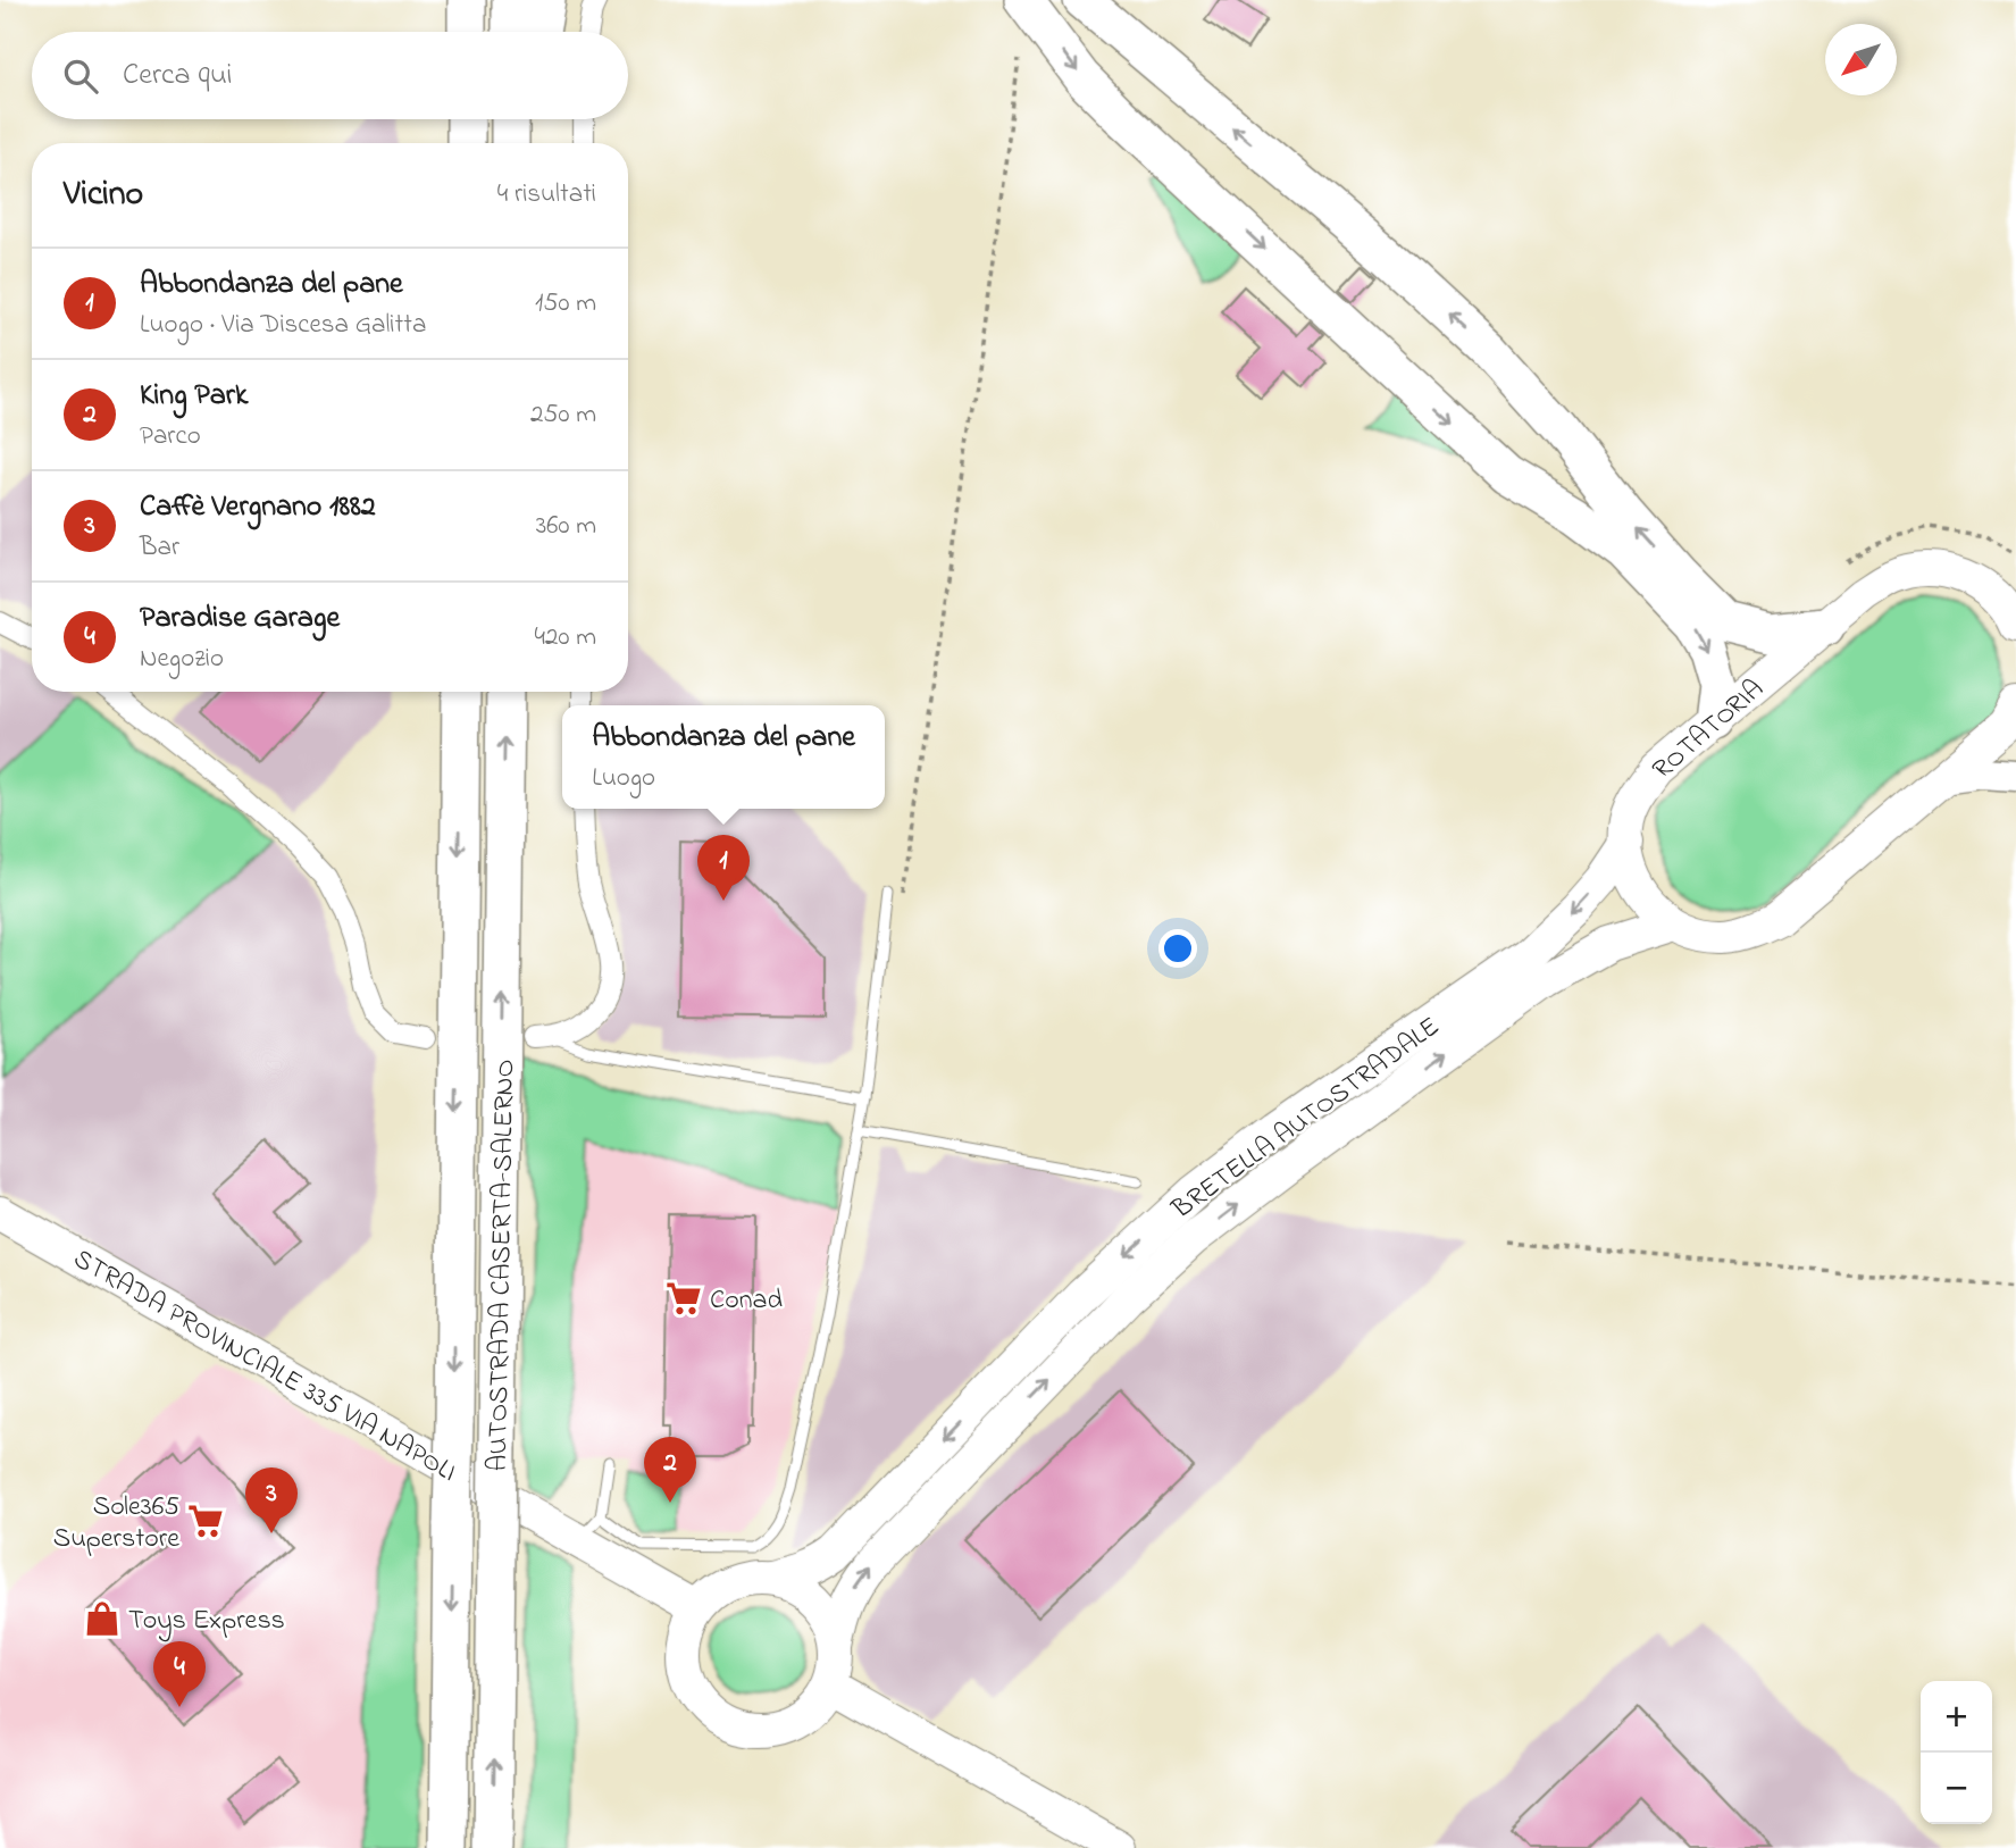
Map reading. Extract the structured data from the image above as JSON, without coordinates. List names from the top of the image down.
{
  "streets": {
    "highway": ["AUTOSTRADA CASERTA-SALERNO"],
    "main road": ["ROTATORIA", "BRETELLA AUTOSTRADALE", "STRADA PROVINCIALE 335 VIA NAPOLI"]
  },
  "crossings": [
    ["ROTATORIA", "BRETELLA AUTOSTRADALE"],
    ["BRETELLA AUTOSTRADALE", "STRADA PROVINCIALE 335 VIA NAPOLI"]
  ],
  "places": {
    "supermarket": ["Conad", "Sole365 Superstore"],
    "shop": ["Toys Express"]
  },
  "north": "bottom left",
  "page": {
    "search": "Cerca qui",
    "heading": ["Vicino", "4 risultati"],
    "list": [
      {
        "mark": "1",
        "name": "Abbondanza del pane",
        "note": "Luogo · Via Discesa Galitta",
        "value": "150 m"
      },
      {
        "mark": "2",
        "name": "King Park",
        "note": "Parco",
        "value": "250 m"
      },
      {
        "mark": "3",
        "name": "Caffè Vergnano 1882",
        "note": "Bar",
        "value": "360 m"
      },
      {
        "mark": "4",
        "name": "Paradise Garage",
        "note": "Negozio",
        "value": "420 m"
      }
    ],
    "popup": ["Abbondanza del pane", "Luogo"],
    "pins": [
      "1",
      "2",
      "3",
      "4"
    ],
    "map_buttons": ["+", "−"]
  }
}
